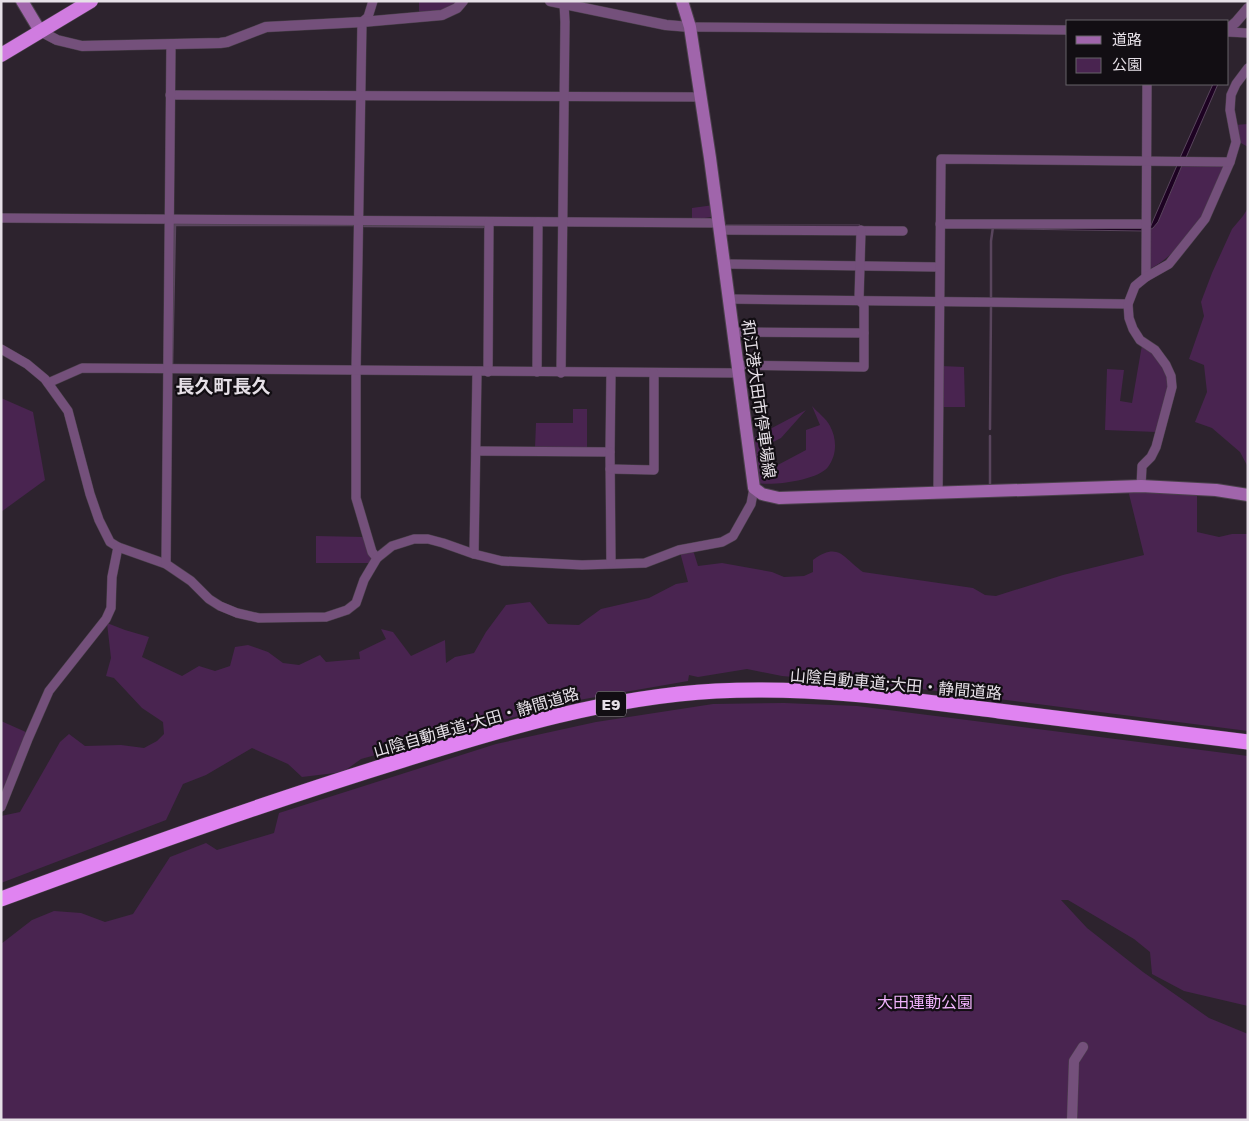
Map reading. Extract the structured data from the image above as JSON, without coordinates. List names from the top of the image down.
{
  "streets": {
    "highway": ["山陰自動車道;大田・静間道路", "E9"],
    "main road": ["和江港大田市停車場線"]
  },
  "districts": ["長久町長久"],
  "parks": ["大田運動公園"],
  "legend": ["道路", "公園"]
}
